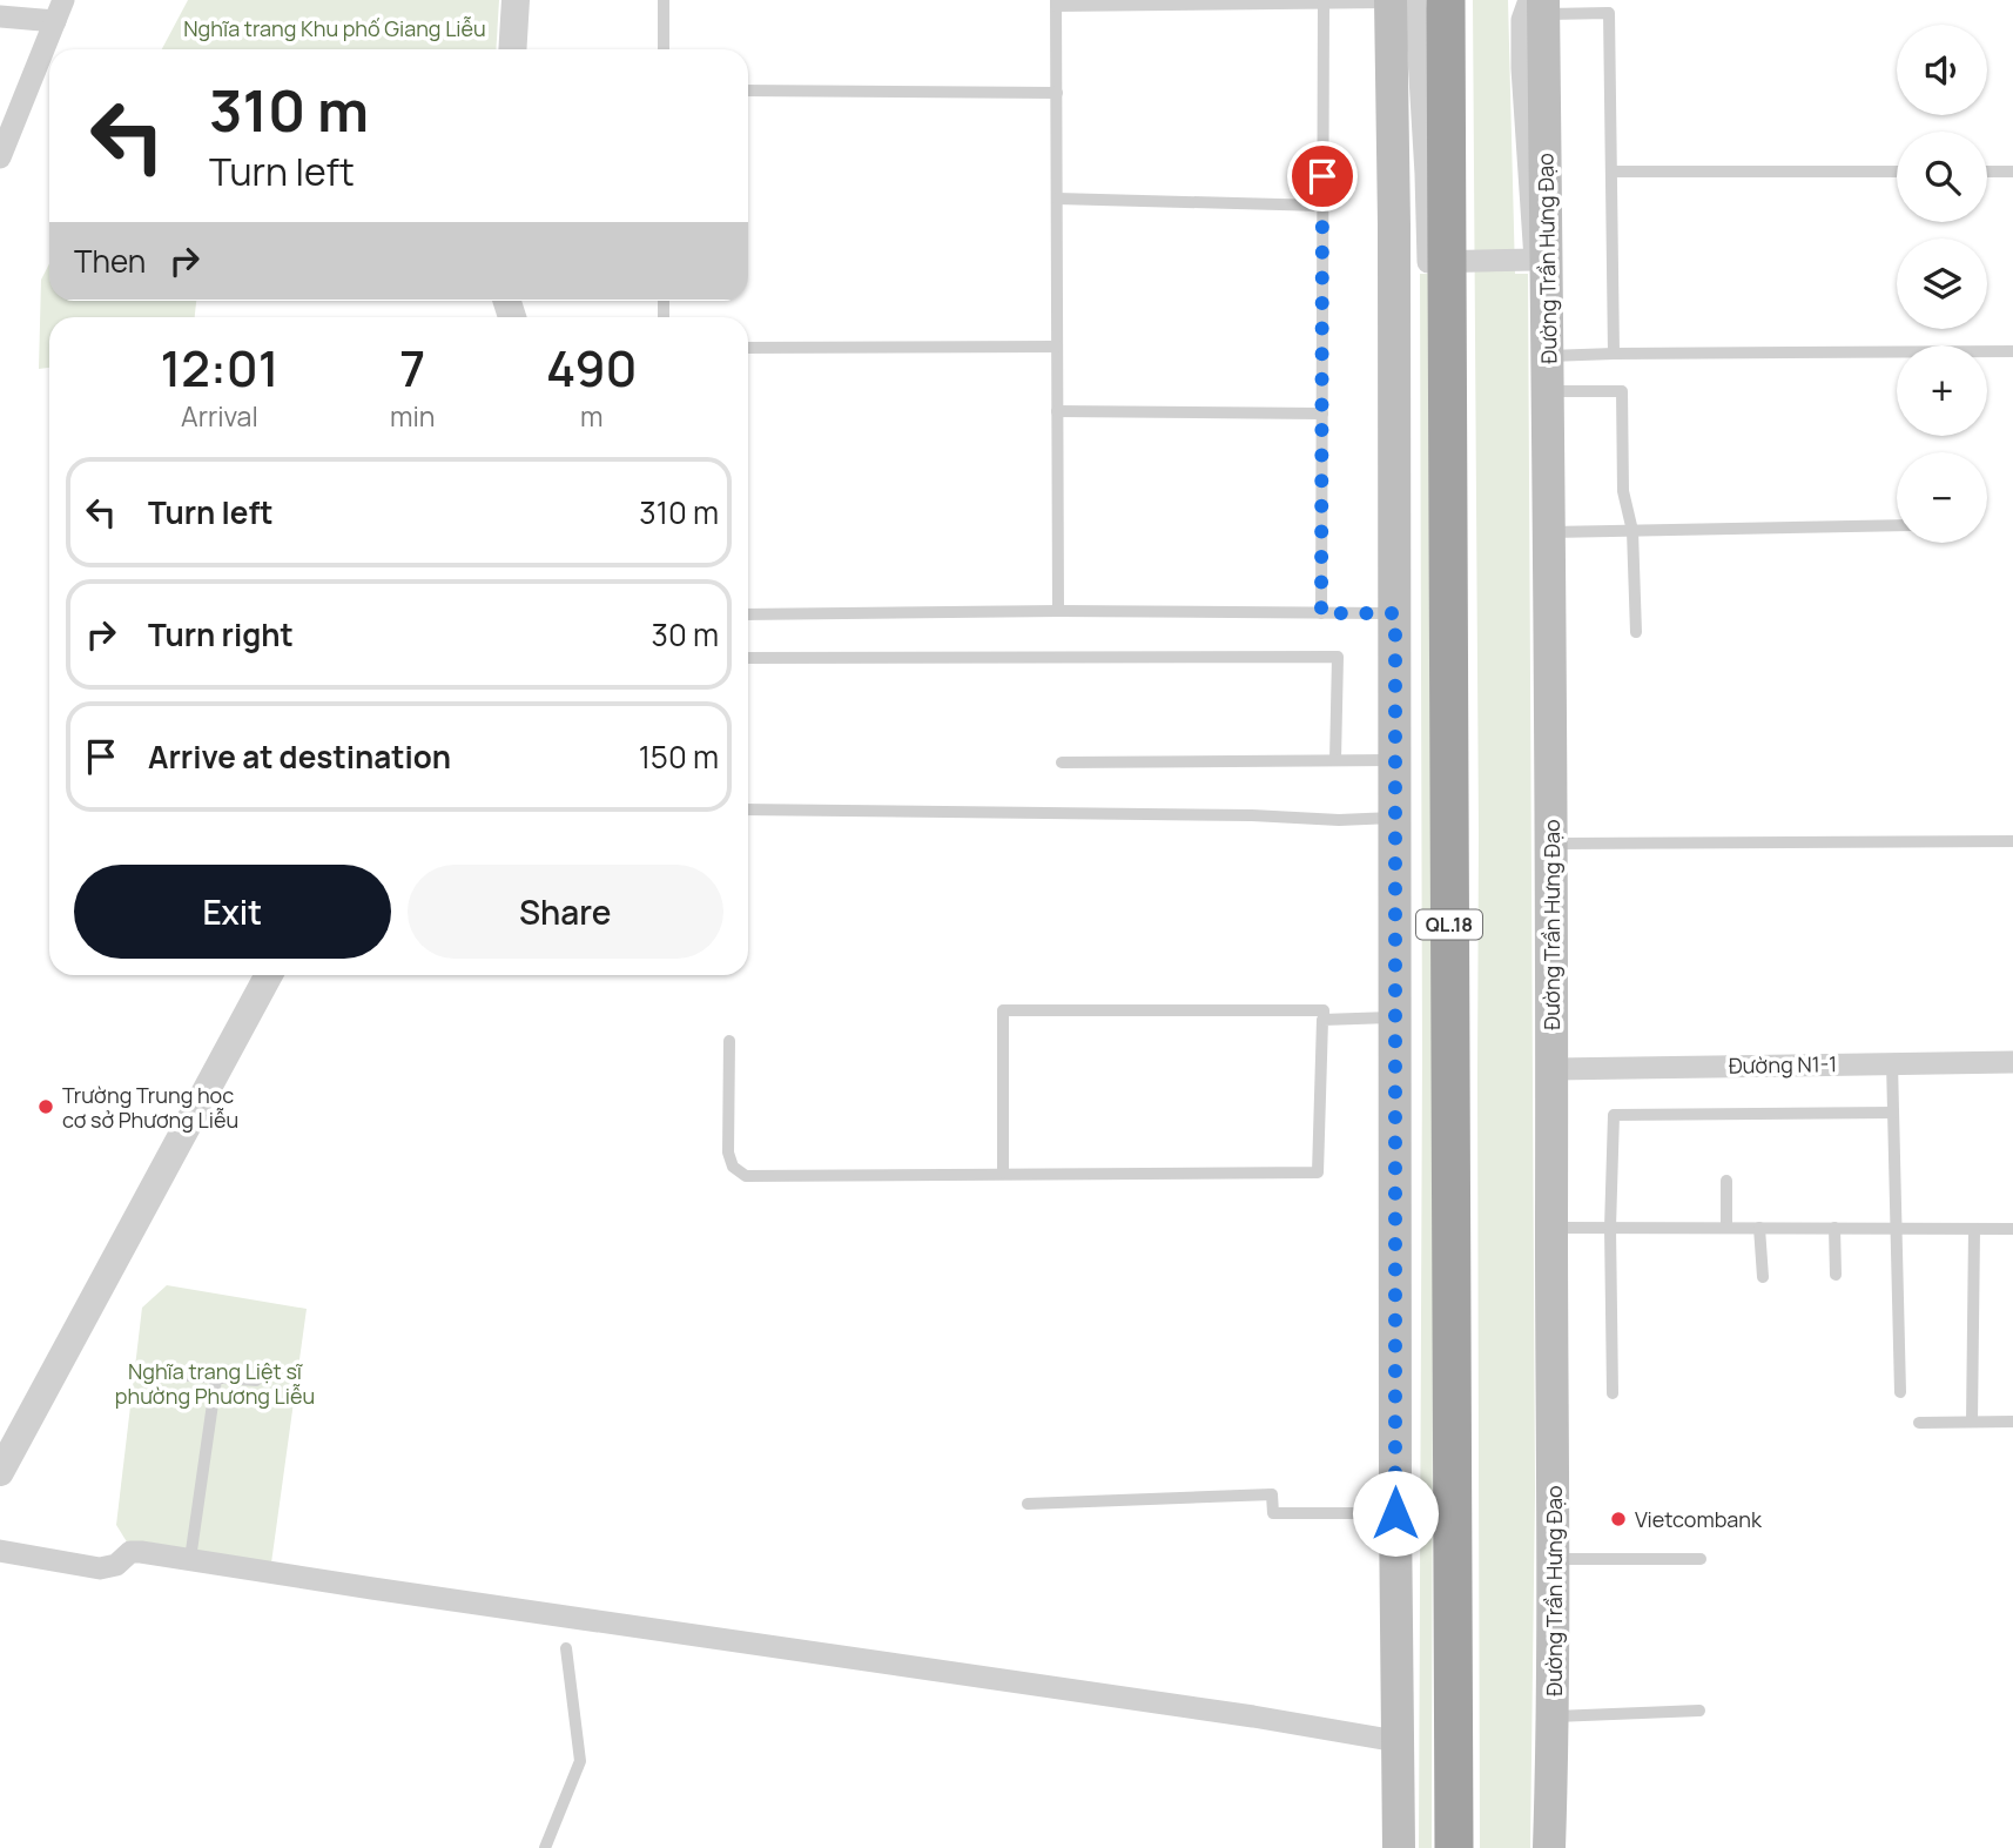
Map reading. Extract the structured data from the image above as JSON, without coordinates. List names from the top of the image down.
{
  "streets": {
    "highway": ["QL.18"],
    "main road": ["Đường Trần Hưng Đạo"],
    "street": ["Đường N1-1"]
  },
  "crossings": [
    ["Đường Trần Hưng Đạo", "Đường N1-1"]
  ],
  "parks": ["Nghĩa trang Khu phố Giang Liễu", "Nghĩa trang Liệt sĩ phường Phương Liễu"],
  "places": ["Trường Trung học cơ sở Phương Liễu", "Vietcombank"],
  "page": {
    "map_buttons": ["+", "−"],
    "turn": ["310 m", "Turn left"],
    "then": "Then",
    "eta": [
      "12:01",
      "Arrival",
      "7",
      "min",
      "490",
      "m"
    ],
    "list": [
      {
        "name": "Turn left",
        "value": "310 m"
      },
      {
        "name": "Turn right",
        "value": "30 m"
      },
      {
        "name": "Arrive at destination",
        "value": "150 m"
      }
    ],
    "buttons": ["Exit", "Share"]
  }
}
